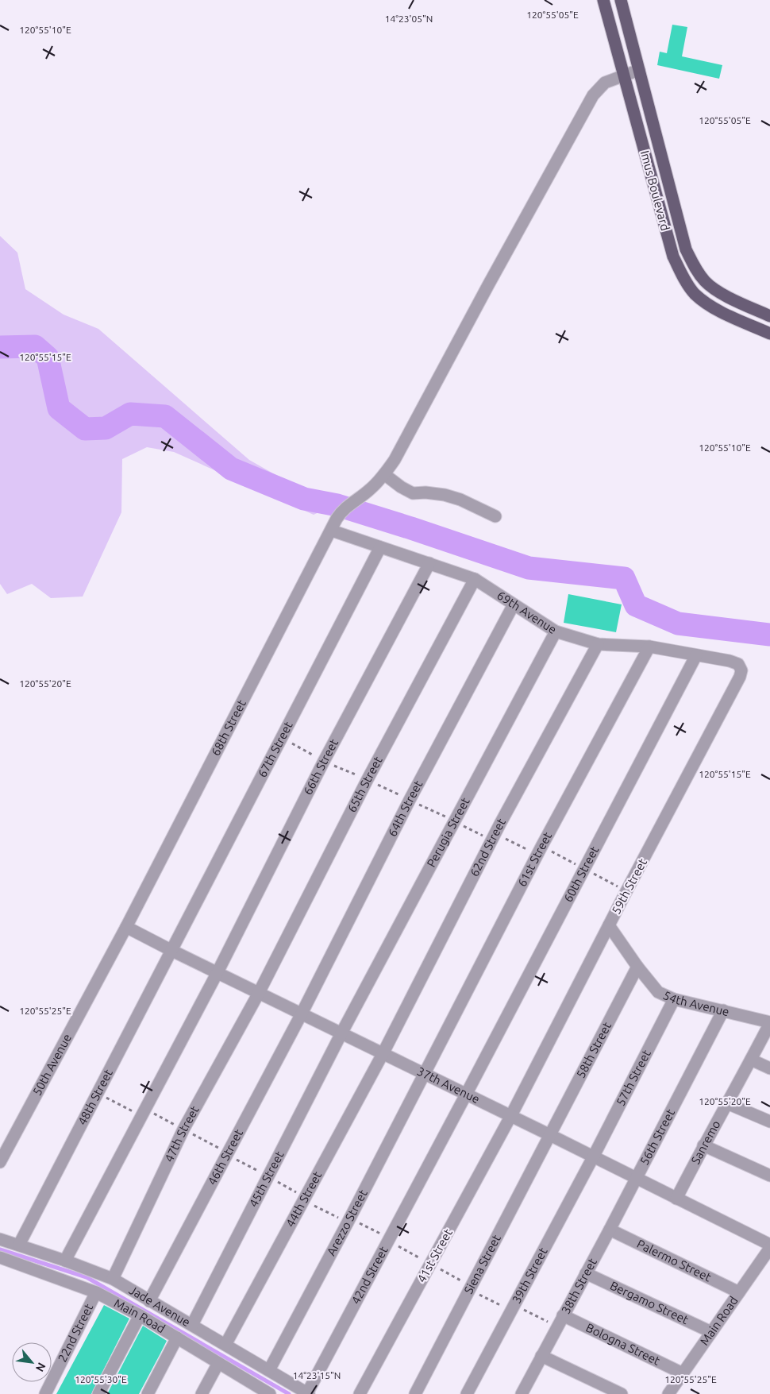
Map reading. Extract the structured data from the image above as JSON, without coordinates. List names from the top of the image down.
{
  "streets": {
    "main road": ["Imus Boulevard"],
    "street": [
      "69th Avenue",
      "68th Street",
      "67th Street",
      "66th Street",
      "65th Street",
      "64th Street",
      "Perugia Street",
      "62nd Street",
      "61st Street",
      "60th Street",
      "59th Street",
      "54th Avenue",
      "58th Street",
      "50th Avenue",
      "57th Street",
      "37th Avenue",
      "48th Street",
      "47th Street",
      "56th Street",
      "Sanremo",
      "46th Street",
      "45th Street",
      "44th Street",
      "Arezzo Street",
      "41st Street",
      "Palermo Street",
      "Siena Street",
      "42nd Street",
      "39th Street",
      "38th Street",
      "Bergamo Street",
      "Jade Avenue",
      "Main Road",
      "22nd Street",
      "Bologna Street"
    ]
  },
  "crossings": [
    ["Imus Boulevard", "68th Street"],
    ["69th Avenue", "68th Street"],
    ["69th Avenue", "67th Street"],
    ["69th Avenue", "66th Street"],
    ["69th Avenue", "65th Street"],
    ["69th Avenue", "64th Street"],
    ["69th Avenue", "Perugia Street"],
    ["69th Avenue", "62nd Street"],
    ["69th Avenue", "61st Street"],
    ["69th Avenue", "60th Street"],
    ["69th Avenue", "59th Street"],
    ["68th Street", "50th Avenue"],
    ["68th Street", "37th Avenue"],
    ["67th Street", "37th Avenue"],
    ["67th Street", "48th Street"],
    ["66th Street", "37th Avenue"],
    ["65th Street", "37th Avenue"],
    ["65th Street", "47th Street"],
    ["64th Street", "37th Avenue"],
    ["64th Street", "46th Street"],
    ["Perugia Street", "37th Avenue"],
    ["Perugia Street", "45th Street"],
    ["62nd Street", "37th Avenue"],
    ["62nd Street", "44th Street"],
    ["61st Street", "37th Avenue"],
    ["61st Street", "Arezzo Street"],
    ["60th Street", "37th Avenue"],
    ["60th Street", "42nd Street"],
    ["59th Street", "54th Avenue"],
    ["59th Street", "37th Avenue"],
    ["59th Street", "41st Street"],
    ["54th Avenue", "58th Street"],
    ["54th Avenue", "57th Street"],
    ["54th Avenue", "56th Street"],
    ["54th Avenue", "Sanremo"],
    ["58th Street", "37th Avenue"],
    ["58th Street", "Siena Street"],
    ["50th Avenue", "37th Avenue"],
    ["57th Street", "37th Avenue"],
    ["57th Street", "39th Street"],
    ["37th Avenue", "48th Street"],
    ["37th Avenue", "47th Street"],
    ["37th Avenue", "56th Street"],
    ["37th Avenue", "Sanremo"],
    ["37th Avenue", "46th Street"],
    ["37th Avenue", "45th Street"],
    ["37th Avenue", "44th Street"],
    ["37th Avenue", "Arezzo Street"],
    ["37th Avenue", "41st Street"],
    ["37th Avenue", "Siena Street"],
    ["37th Avenue", "42nd Street"],
    ["37th Avenue", "39th Street"],
    ["37th Avenue", "38th Street"],
    ["48th Street", "Jade Avenue"],
    ["47th Street", "Jade Avenue"],
    ["56th Street", "38th Street"],
    ["46th Street", "Jade Avenue"],
    ["45th Street", "Jade Avenue"],
    ["44th Street", "Jade Avenue"],
    ["Arezzo Street", "Jade Avenue"],
    ["Palermo Street", "38th Street"],
    ["Palermo Street", "Main Road"],
    ["42nd Street", "Jade Avenue"],
    ["38th Street", "Bergamo Street"],
    ["38th Street", "Bologna Street"],
    ["Bergamo Street", "Main Road"],
    ["Main Road", "22nd Street"],
    ["Main Road", "Bologna Street"]
  ],
  "north": "bottom right",
  "coordinates": [
    "120°55'05\"E",
    "14°23'05\"N",
    "120°55'10\"E",
    "120°55'15\"E",
    "120°55'20\"E",
    "120°55'25\"E",
    "14°23'15\"N",
    "120°55'30\"E"
  ]
}
